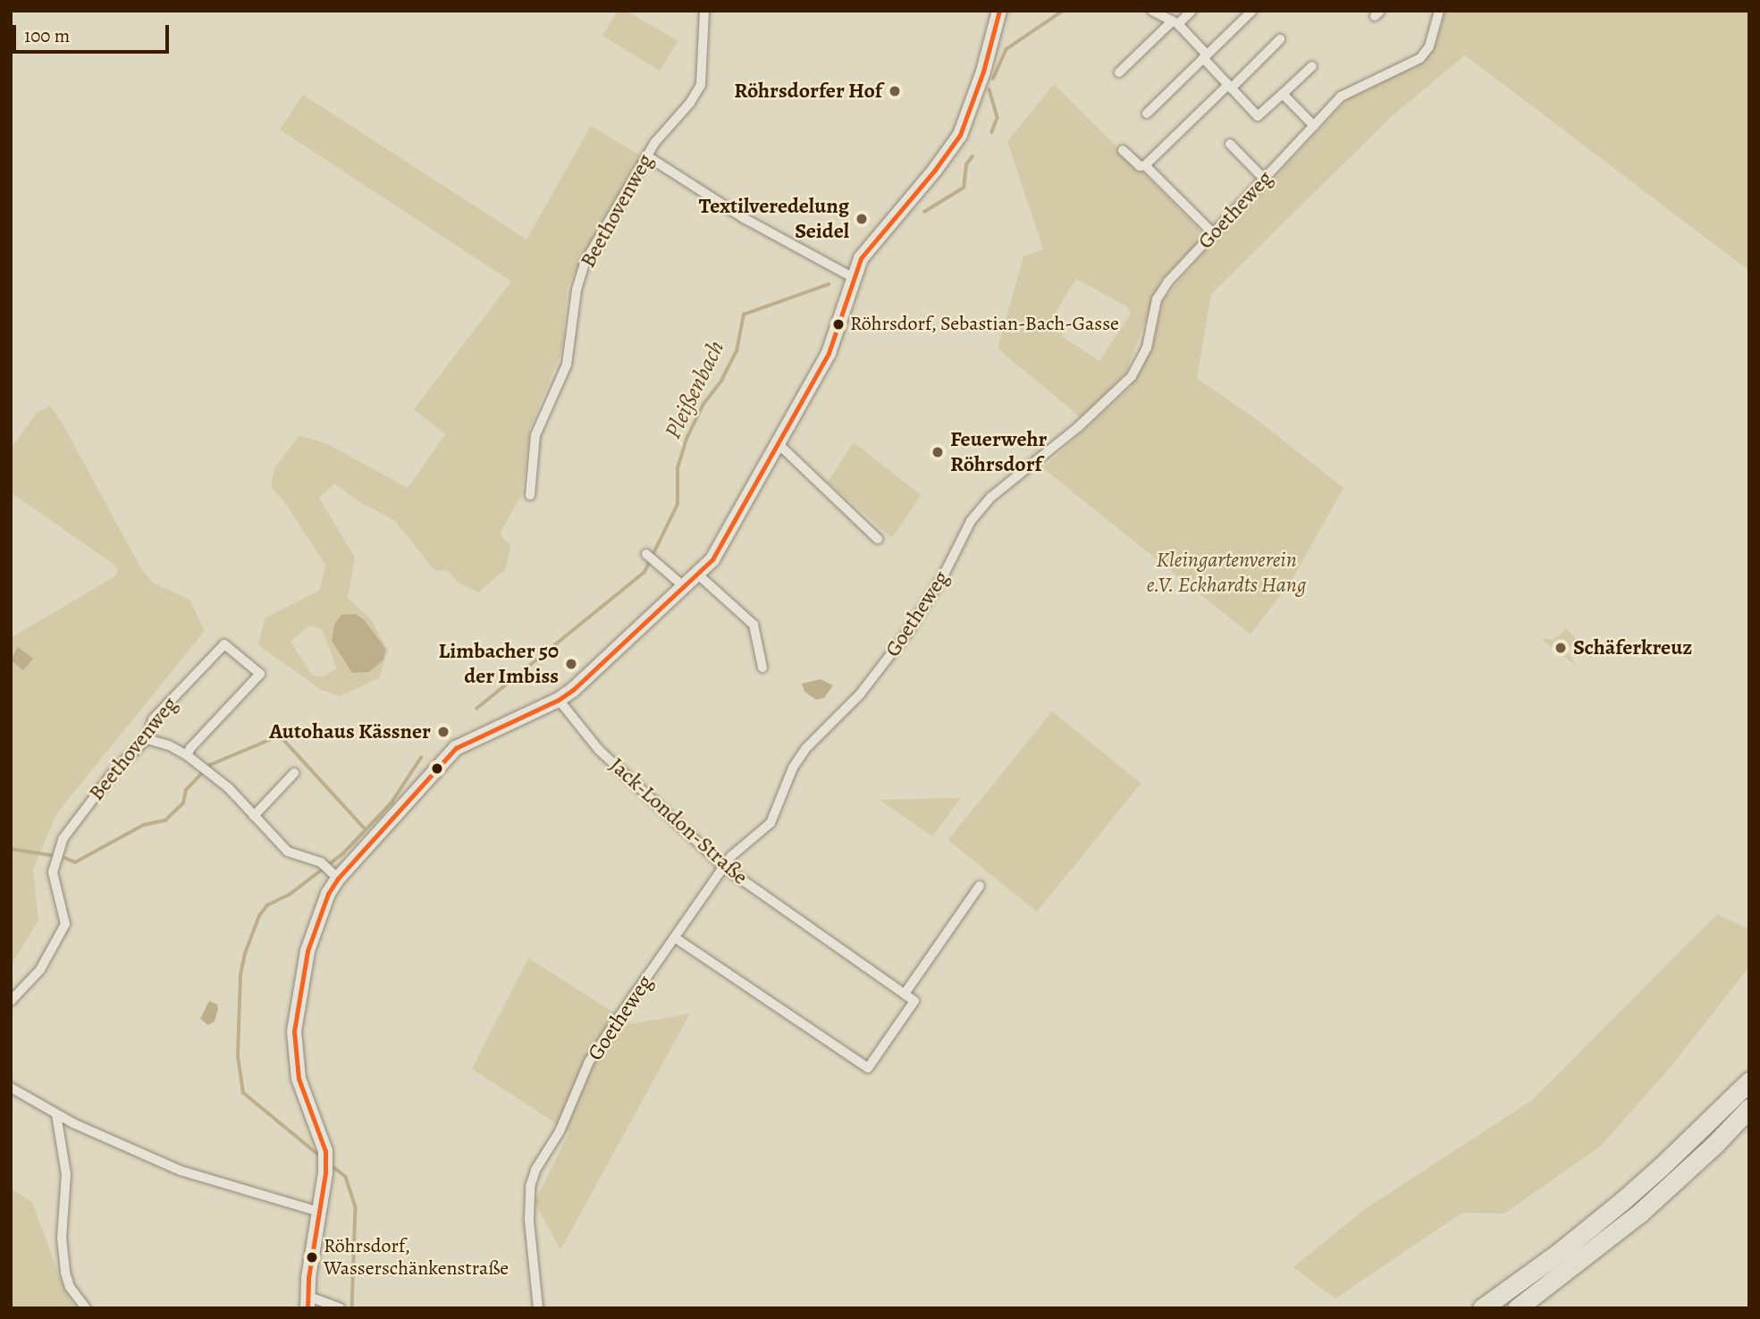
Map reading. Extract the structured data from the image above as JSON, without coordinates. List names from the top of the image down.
{
  "streets": {
    "street": ["Goetheweg", "Beethovenweg", "Jack-London-Straße"]
  },
  "crossings": [
    ["Goetheweg", "Jack-London-Straße"]
  ],
  "water": ["Pleißenbach"],
  "parks": ["Kleingartenverein e.V. Eckhardts Hang"],
  "places": [
    "Röhrsdorfer Hof",
    "Textilveredelung Seidel",
    "Röhrsdorf, Sebastian-Bach-Gasse",
    "Feuerwehr Röhrsdorf",
    "Schäferkreuz",
    "Limbacher 50 der Imbiss",
    "Autohaus Kässner",
    "Röhrsdorf, Wasserschänkenstraße"
  ],
  "scale_bar": "100 m"
}
